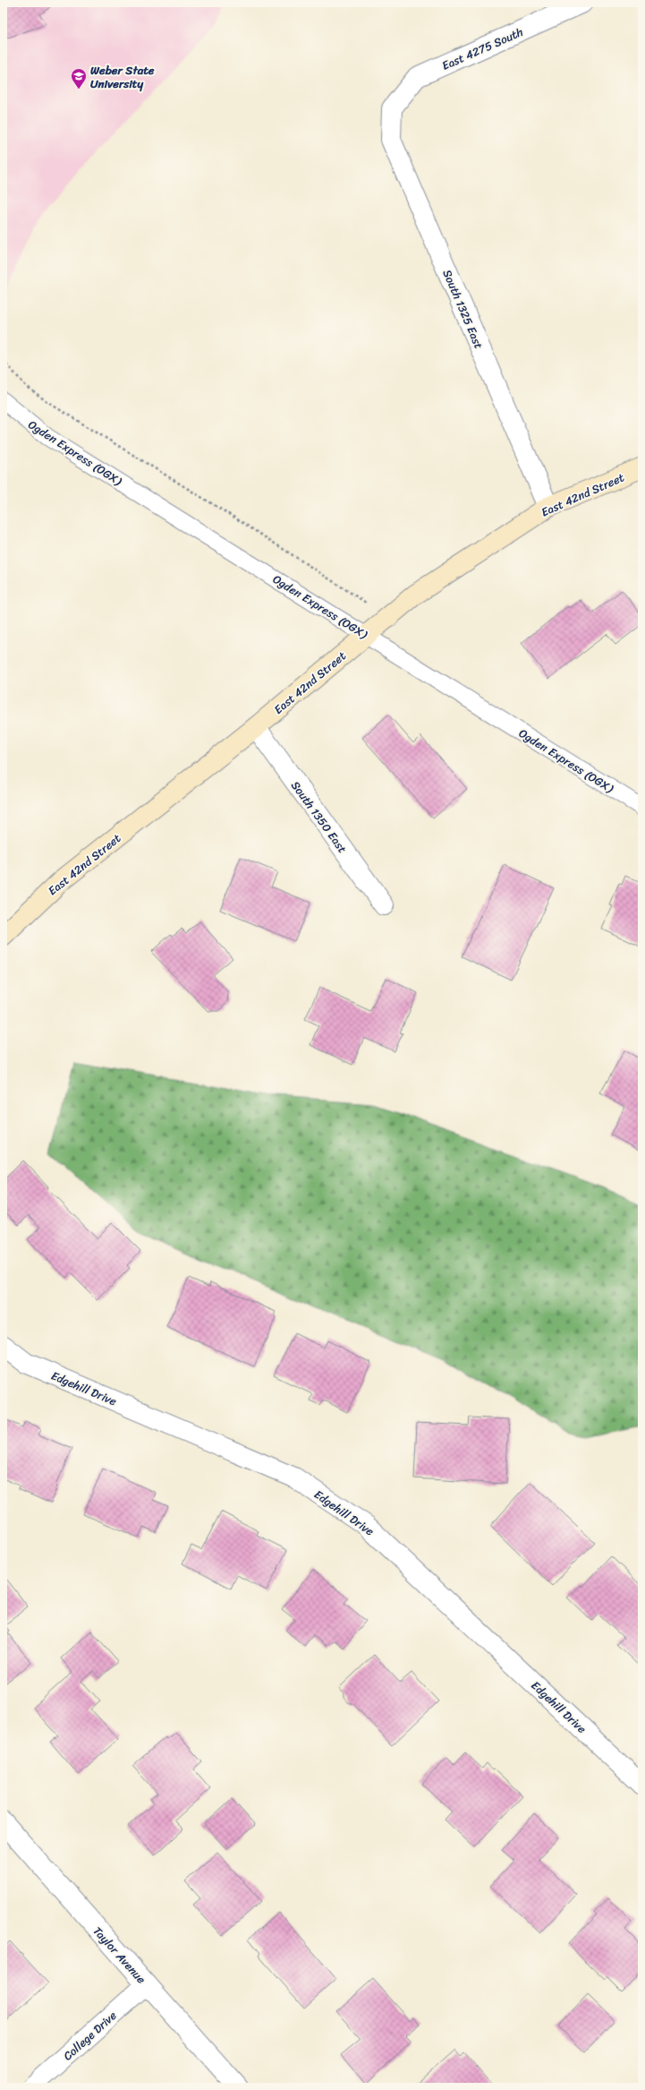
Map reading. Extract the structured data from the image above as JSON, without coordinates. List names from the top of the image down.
{
  "streets": {
    "street": [
      "East 4275 South",
      "South 1325 East",
      "East 42nd Street",
      "South 1350 East",
      "Edgehill Drive",
      "Taylor Avenue",
      "College Drive"
    ],
    "lane": ["Ogden Express (OGX)"]
  },
  "crossings": [
    ["East 4275 South", "South 1325 East"],
    ["South 1325 East", "East 42nd Street"],
    ["Ogden Express (OGX)", "East 42nd Street"],
    ["East 42nd Street", "South 1350 East"],
    ["Taylor Avenue", "College Drive"]
  ],
  "places": {
    "school or university": ["Weber State University"]
  }
}
